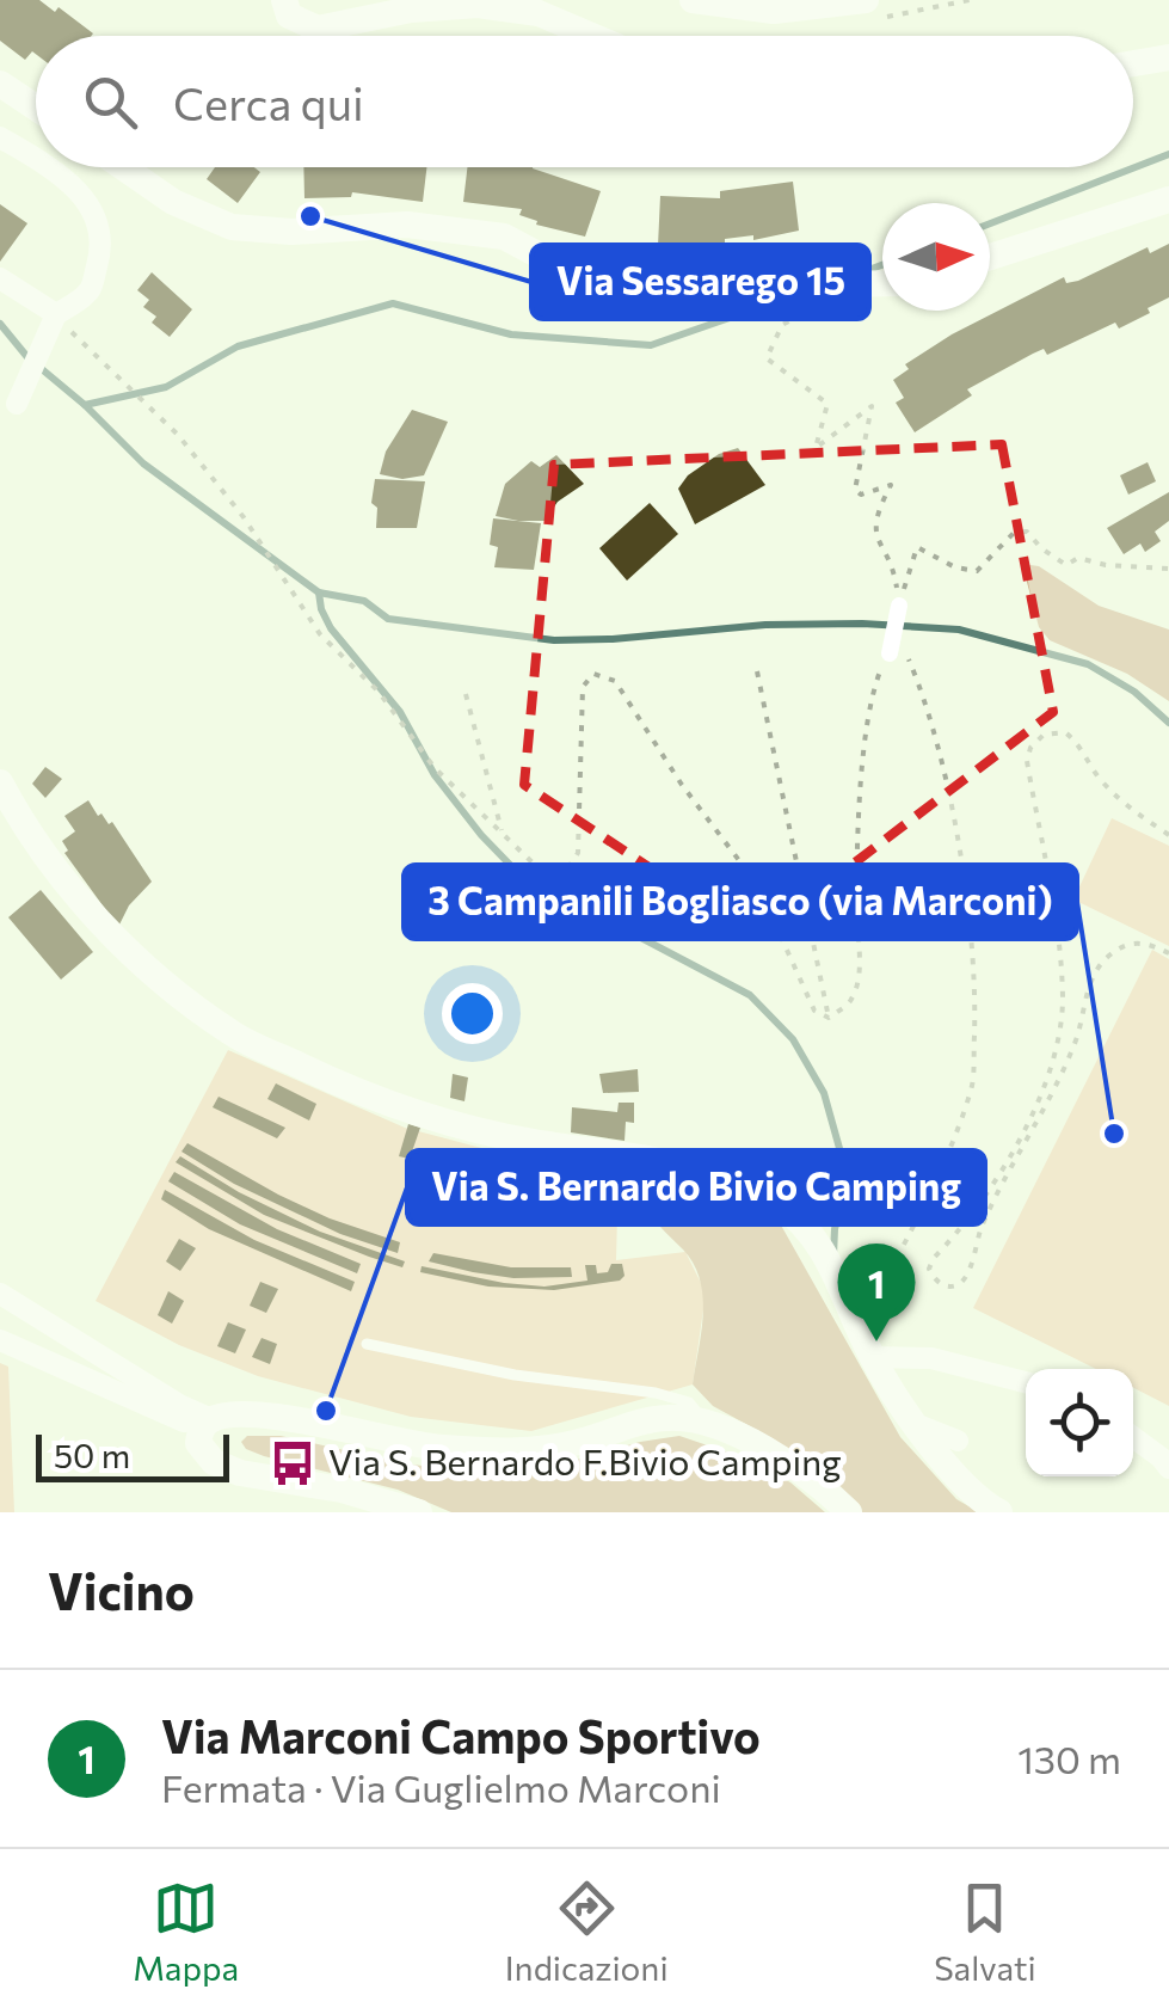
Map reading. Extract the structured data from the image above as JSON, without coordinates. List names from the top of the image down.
{
  "places": {
    "other": ["Via Sessarego 15", "3 Campanili Bogliasco (via Marconi)", "Via S. Bernardo Bivio Camping"],
    "bus stop": ["Via S. Bernardo F.Bivio Camping"]
  },
  "scale_bar": "50 m",
  "north": "right",
  "page": {
    "search": "Cerca qui",
    "pins": "1",
    "scale": "50 m",
    "heading": "Vicino",
    "list": [
      {
        "mark": "1",
        "name": "Via Marconi Campo Sportivo",
        "note": "Fermata · Via Guglielmo Marconi",
        "value": "130 m"
      }
    ],
    "nav": ["Mappa", "Indicazioni", "Salvati"]
  }
}
